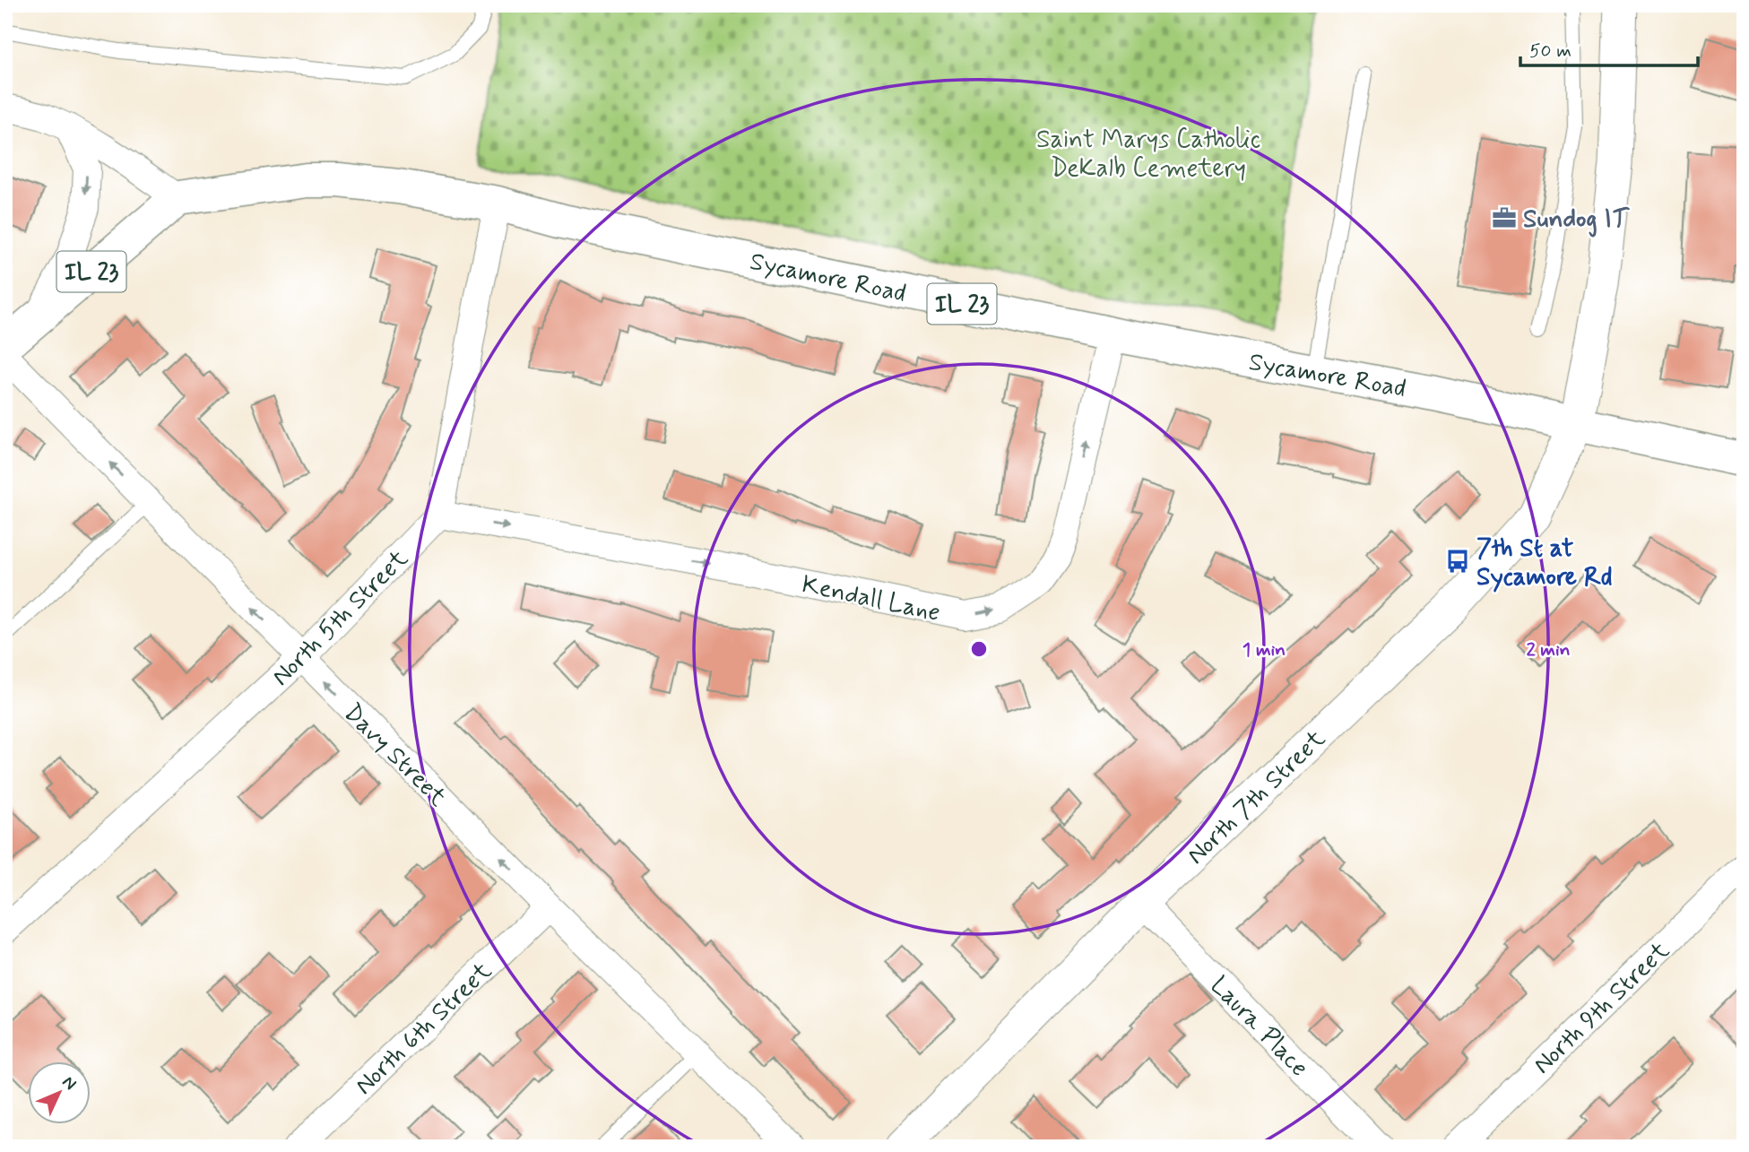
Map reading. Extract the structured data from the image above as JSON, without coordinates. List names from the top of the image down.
{
  "streets": {
    "main road": ["IL 23", "Sycamore Road"],
    "street": [
      "Kendall Lane",
      "North 5th Street",
      "Davy Street",
      "North 7th Street",
      "North 9th Street",
      "Laura Place",
      "North 6th Street"
    ]
  },
  "crossings": [
    ["IL 23", "Sycamore Road"],
    ["Sycamore Road", "Kendall Lane"],
    ["Sycamore Road", "North 7th Street"],
    ["Kendall Lane", "North 5th Street"],
    ["North 5th Street", "Davy Street"],
    ["Davy Street", "North 6th Street"],
    ["North 7th Street", "Laura Place"]
  ],
  "one_way": ["Davy Street"],
  "parks": ["Saint Marys Catholic DeKalb Cemetery"],
  "places": {
    "office": ["Sundog IT"],
    "bus stop": ["7th St at Sycamore Rd"]
  },
  "scale_bar": "50 m",
  "north": "top right",
  "rings": ["1 min", "2 min"]
}
